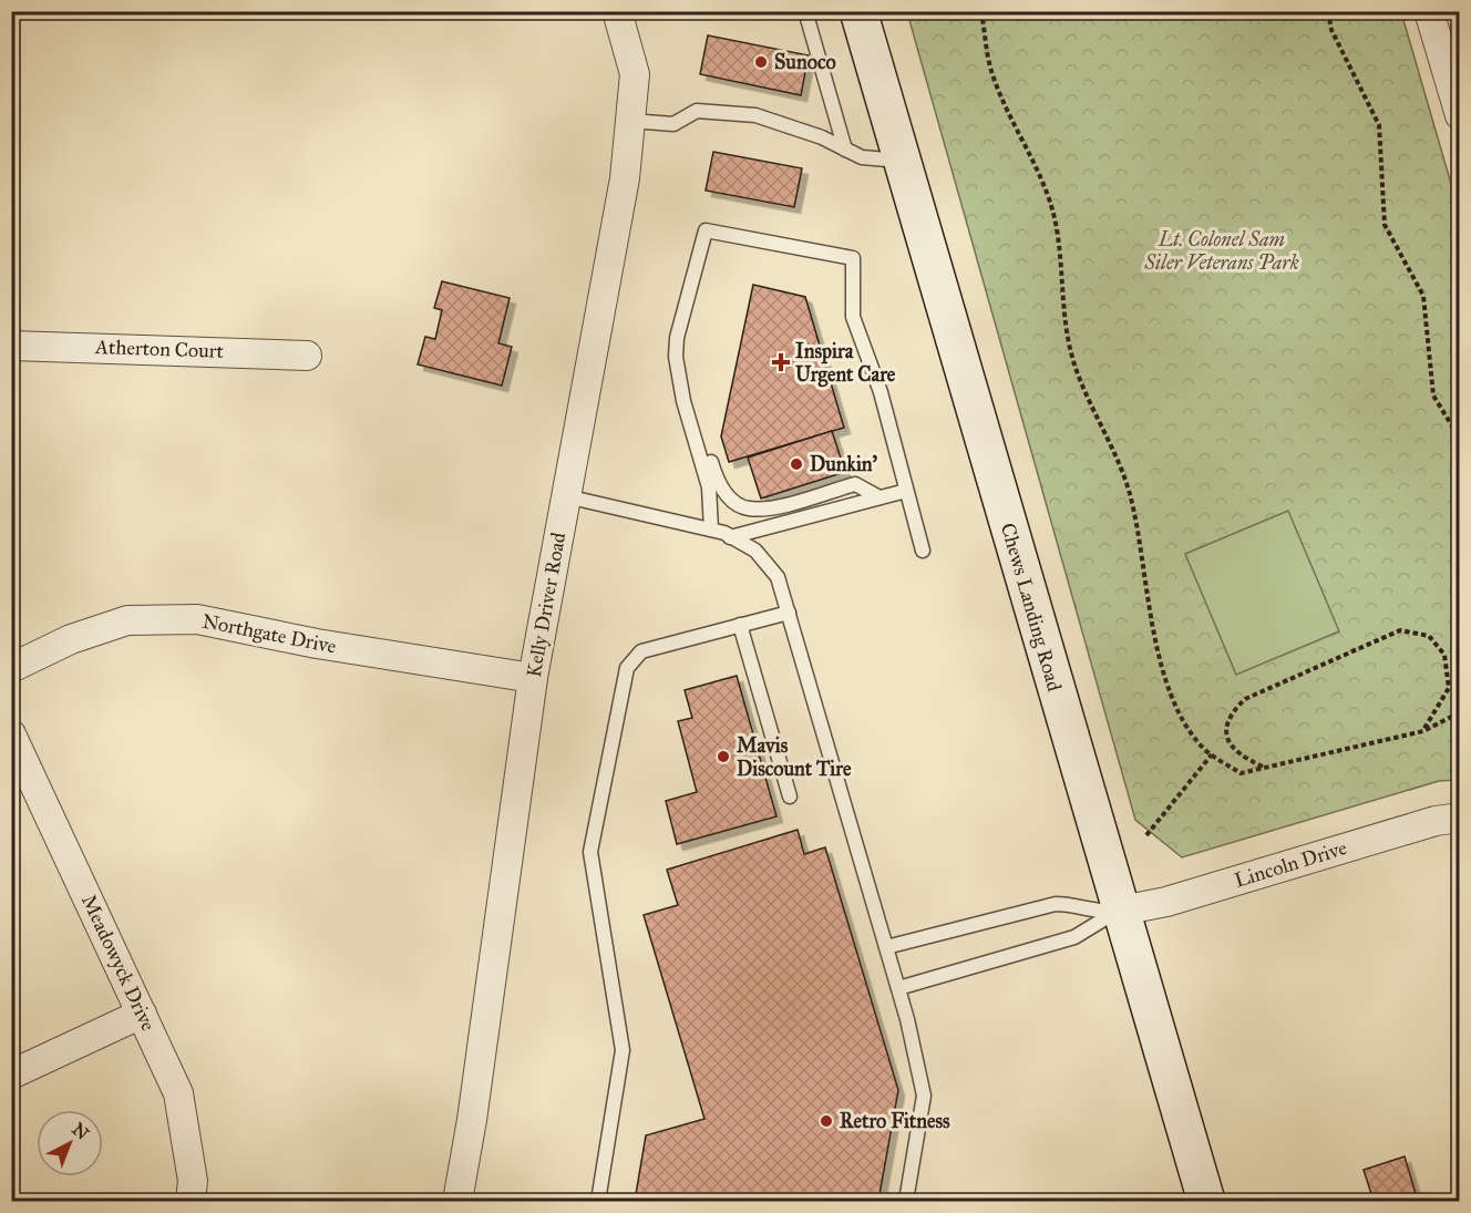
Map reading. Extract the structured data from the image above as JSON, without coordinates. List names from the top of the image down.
{
  "streets": {
    "main road": ["Chews Landing Road"],
    "street": [
      "Atherton Court",
      "Kelly Driver Road",
      "Northgate Drive",
      "Lincoln Drive",
      "Meadowyck Drive"
    ]
  },
  "crossings": [
    ["Kelly Driver Road", "Northgate Drive"],
    ["Chews Landing Road", "Lincoln Drive"]
  ],
  "parks": ["Lt. Colonel Sam Siler Veterans Park"],
  "places": {
    "other": [
      "Sunoco",
      "Dunkin'",
      "Mavis Discount Tire",
      "Retro Fitness"
    ],
    "health": ["Inspira Urgent Care"]
  },
  "north": "top right"
}
